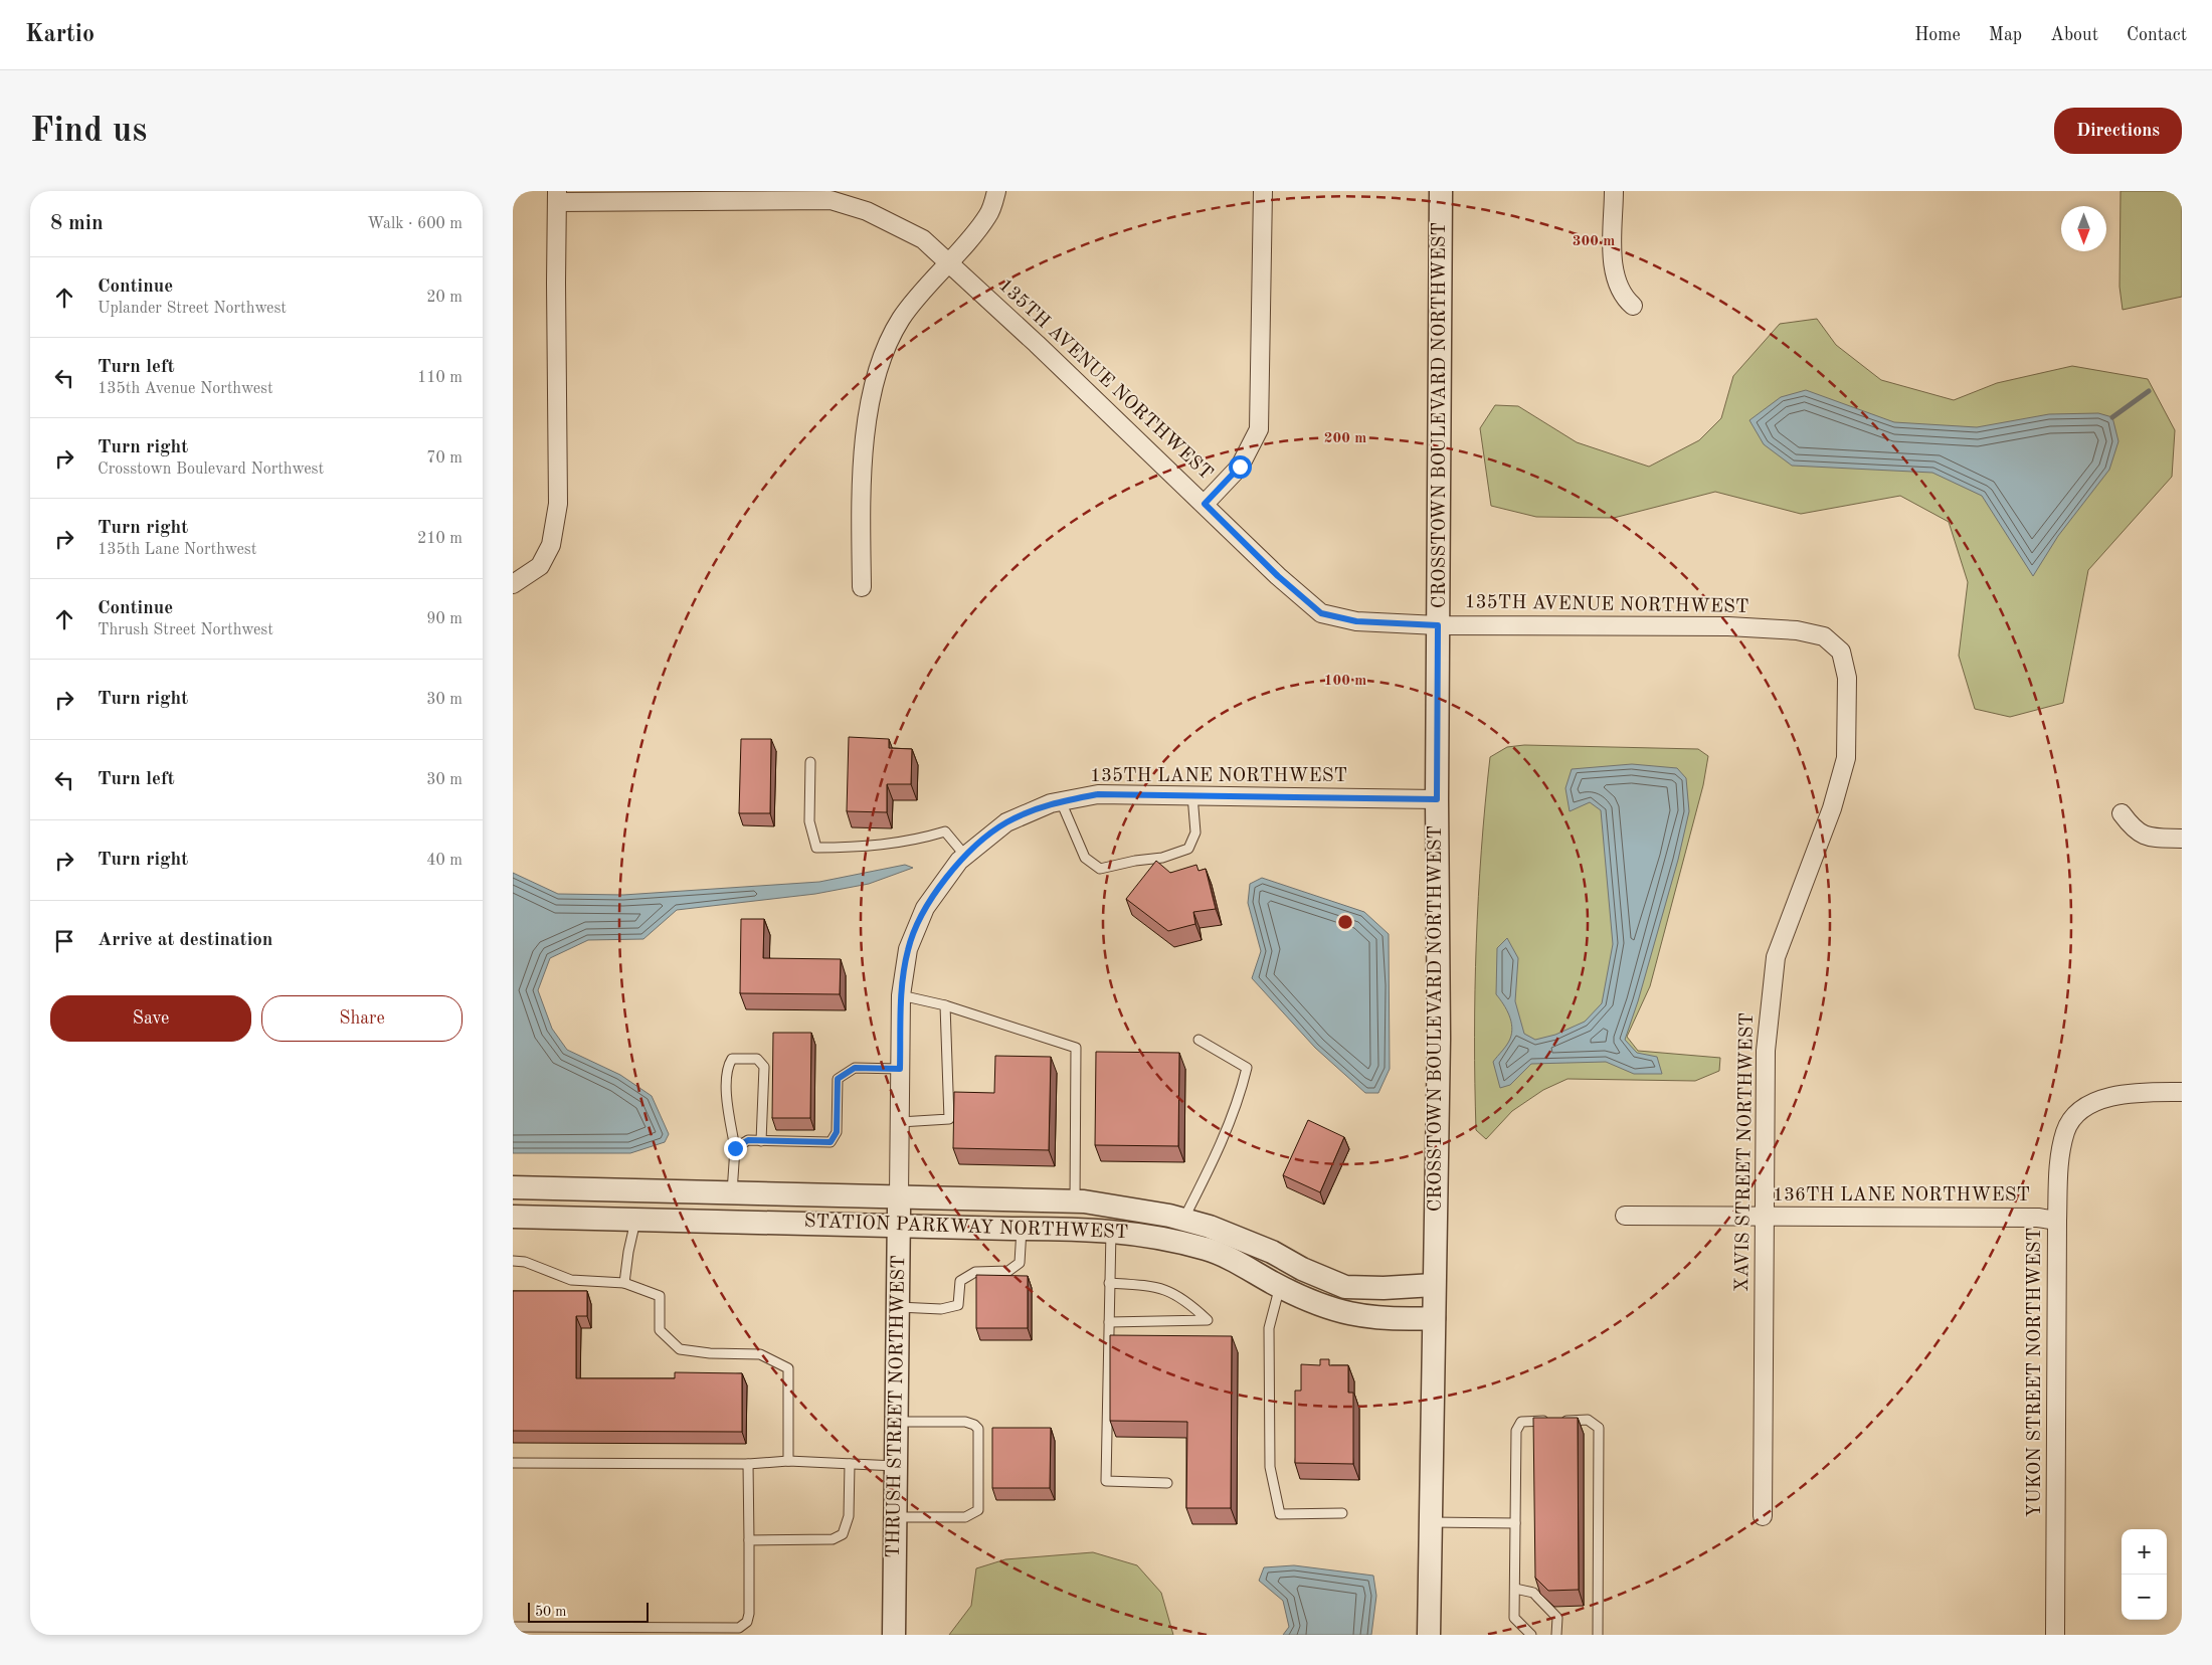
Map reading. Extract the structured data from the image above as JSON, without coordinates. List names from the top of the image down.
{
  "streets": {
    "street": [
      "135TH AVENUE NORTHWEST",
      "CROSSTOWN BOULEVARD NORTHWEST",
      "135TH LANE NORTHWEST",
      "XAVIS STREET NORTHWEST",
      "136TH LANE NORTHWEST",
      "STATION PARKWAY NORTHWEST",
      "YUKON STREET NORTHWEST",
      "THRUSH STREET NORTHWEST"
    ]
  },
  "crossings": [
    ["135TH AVENUE NORTHWEST", "CROSSTOWN BOULEVARD NORTHWEST"],
    ["135TH AVENUE NORTHWEST", "XAVIS STREET NORTHWEST"],
    ["CROSSTOWN BOULEVARD NORTHWEST", "135TH LANE NORTHWEST"],
    ["CROSSTOWN BOULEVARD NORTHWEST", "STATION PARKWAY NORTHWEST"],
    ["135TH LANE NORTHWEST", "THRUSH STREET NORTHWEST"],
    ["XAVIS STREET NORTHWEST", "136TH LANE NORTHWEST"],
    ["136TH LANE NORTHWEST", "YUKON STREET NORTHWEST"],
    ["STATION PARKWAY NORTHWEST", "THRUSH STREET NORTHWEST"]
  ],
  "scale_bar": "50 m",
  "north": "bottom",
  "page": {
    "header": "Kartio",
    "nav": [
      "Home",
      "Map",
      "About",
      "Contact"
    ],
    "buttons": [
      "Directions",
      ["Save", "Share"]
    ],
    "title": "Find us",
    "heading": ["8 min", "Walk · 600 m"],
    "list": [
      ["Continue", "Uplander Street Northwest", "20 m"],
      ["Turn left", "135th Avenue Northwest", "110 m"],
      ["Turn right", "Crosstown Boulevard Northwest", "70 m"],
      ["Turn right", "135th Lane Northwest", "210 m"],
      ["Continue", "Thrush Street Northwest", "90 m"],
      ["Turn right", "30 m"],
      ["Turn left", "30 m"],
      ["Turn right", "40 m"],
      "Arrive at destination"
    ],
    "map_buttons": ["+", "−"],
    "scale": "50 m"
  },
  "rings": ["300 m", "200 m", "100 m"]
}
